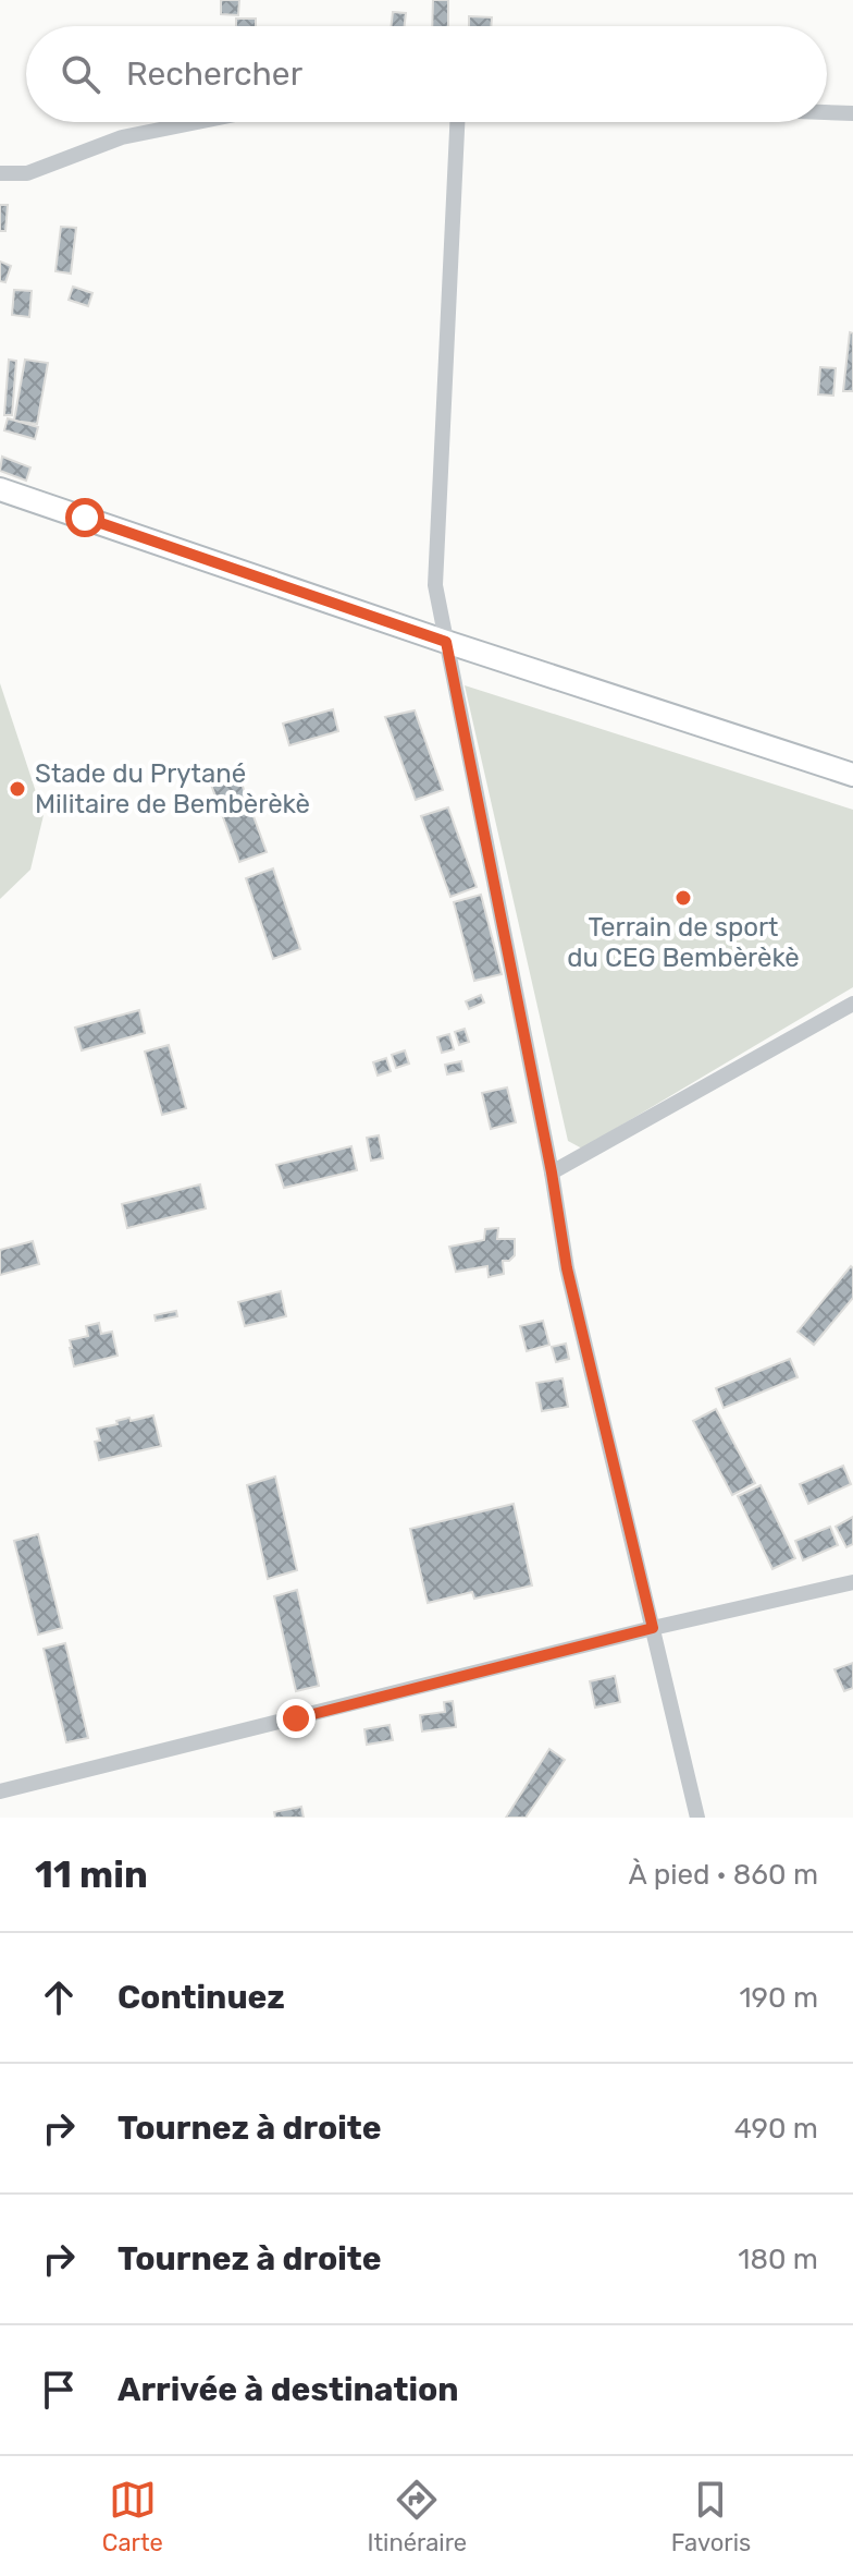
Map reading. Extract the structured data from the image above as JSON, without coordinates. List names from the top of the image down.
{
  "places": ["Stade du Prytané Militaire de Bembèrèkè", "Terrain de sport du CEG Bembèrèkè"],
  "page": {
    "search": "Rechercher",
    "heading": ["11 min", "À pied · 860 m"],
    "list": [
      ["Continuez", "190 m"],
      ["Tournez à droite", "490 m"],
      ["Tournez à droite", "180 m"],
      "Arrivée à destination"
    ],
    "nav": ["Carte", "Itinéraire", "Favoris"]
  }
}
